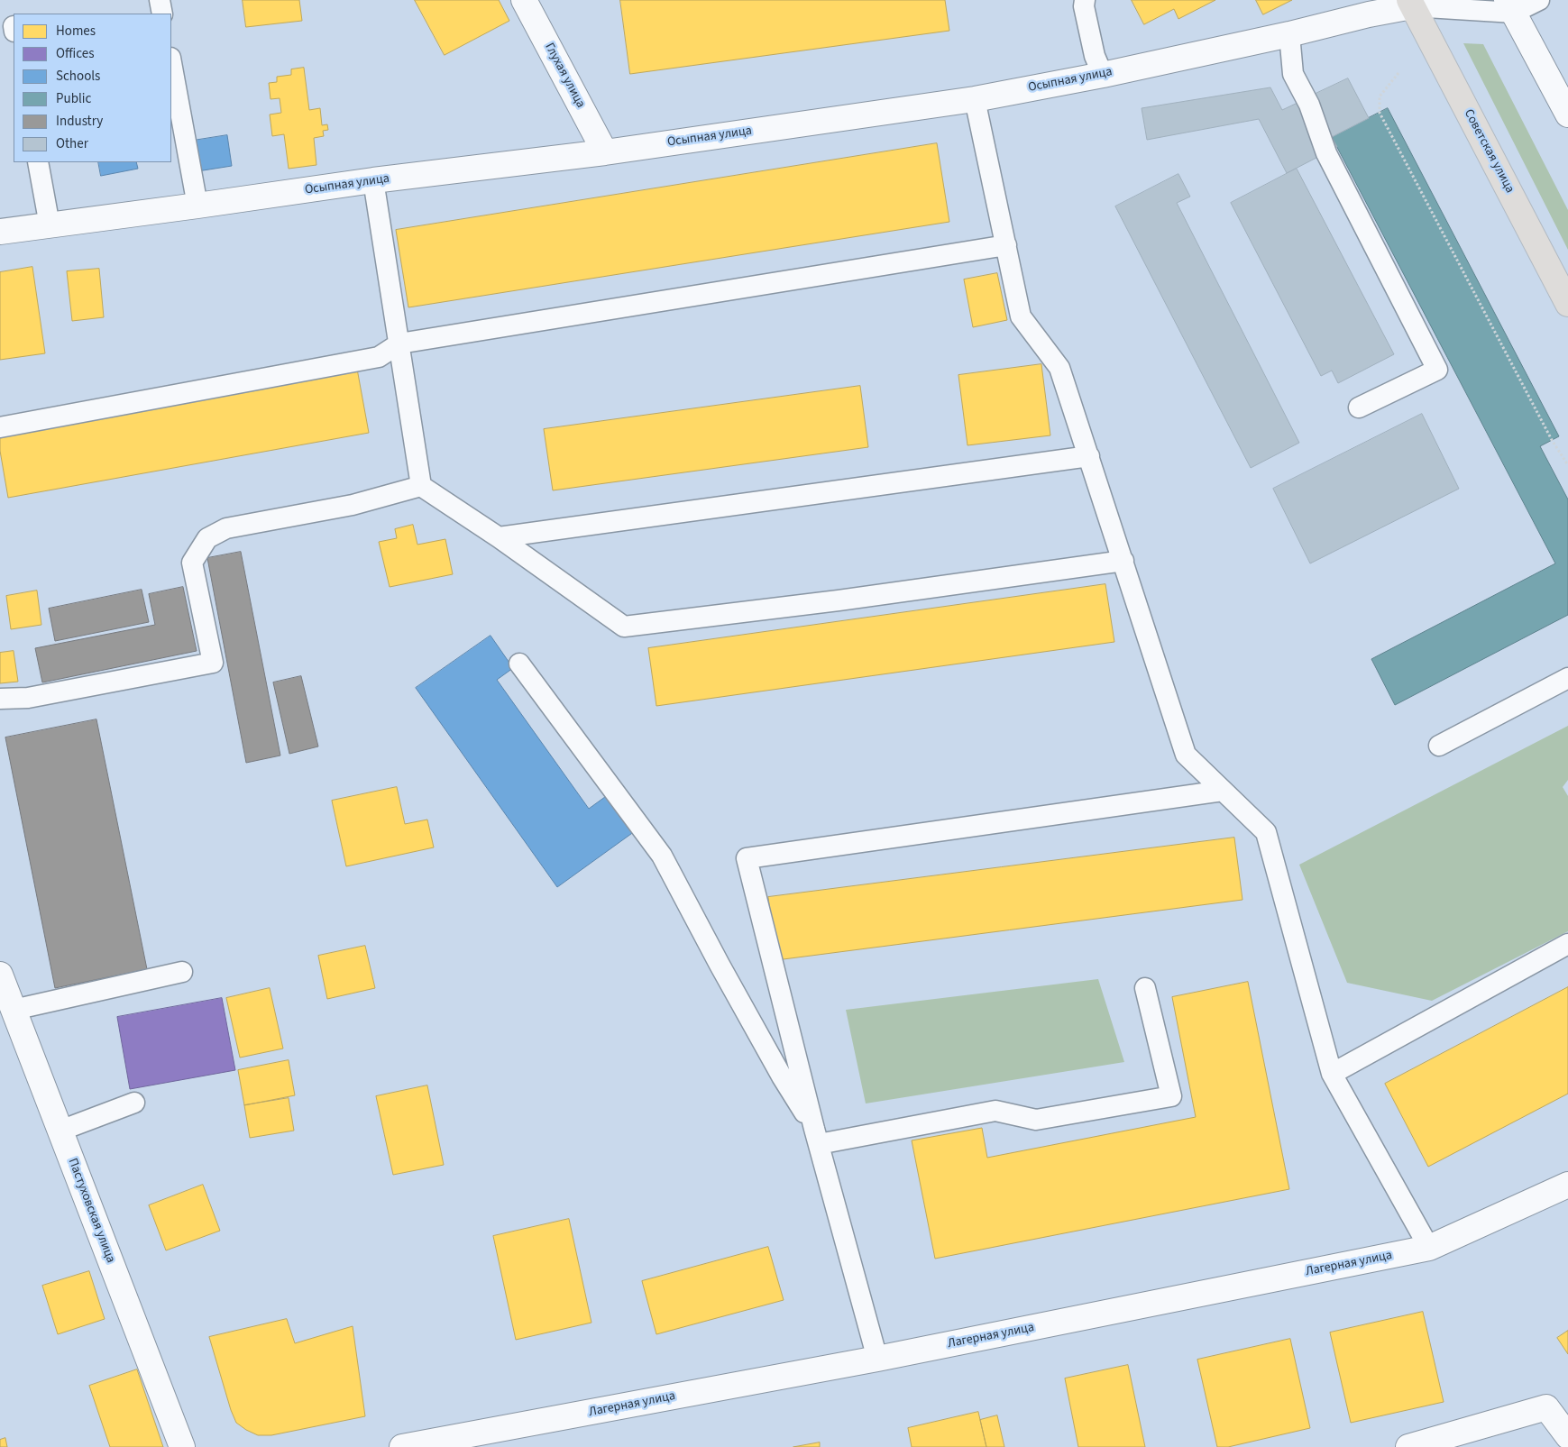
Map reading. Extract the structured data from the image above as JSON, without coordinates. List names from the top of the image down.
{
  "streets": {
    "main road": ["Советская улица"],
    "street": [
      "Глухая улица",
      "Осыпная улица",
      "Пастуховская улица",
      "Лагерная улица"
    ]
  },
  "crossings": [
    ["Глухая улица", "Осыпная улица"],
    ["Осыпная улица", "Советская улица"]
  ],
  "legend": [
    "Homes",
    "Offices",
    "Schools",
    "Public",
    "Industry",
    "Other"
  ]
}
